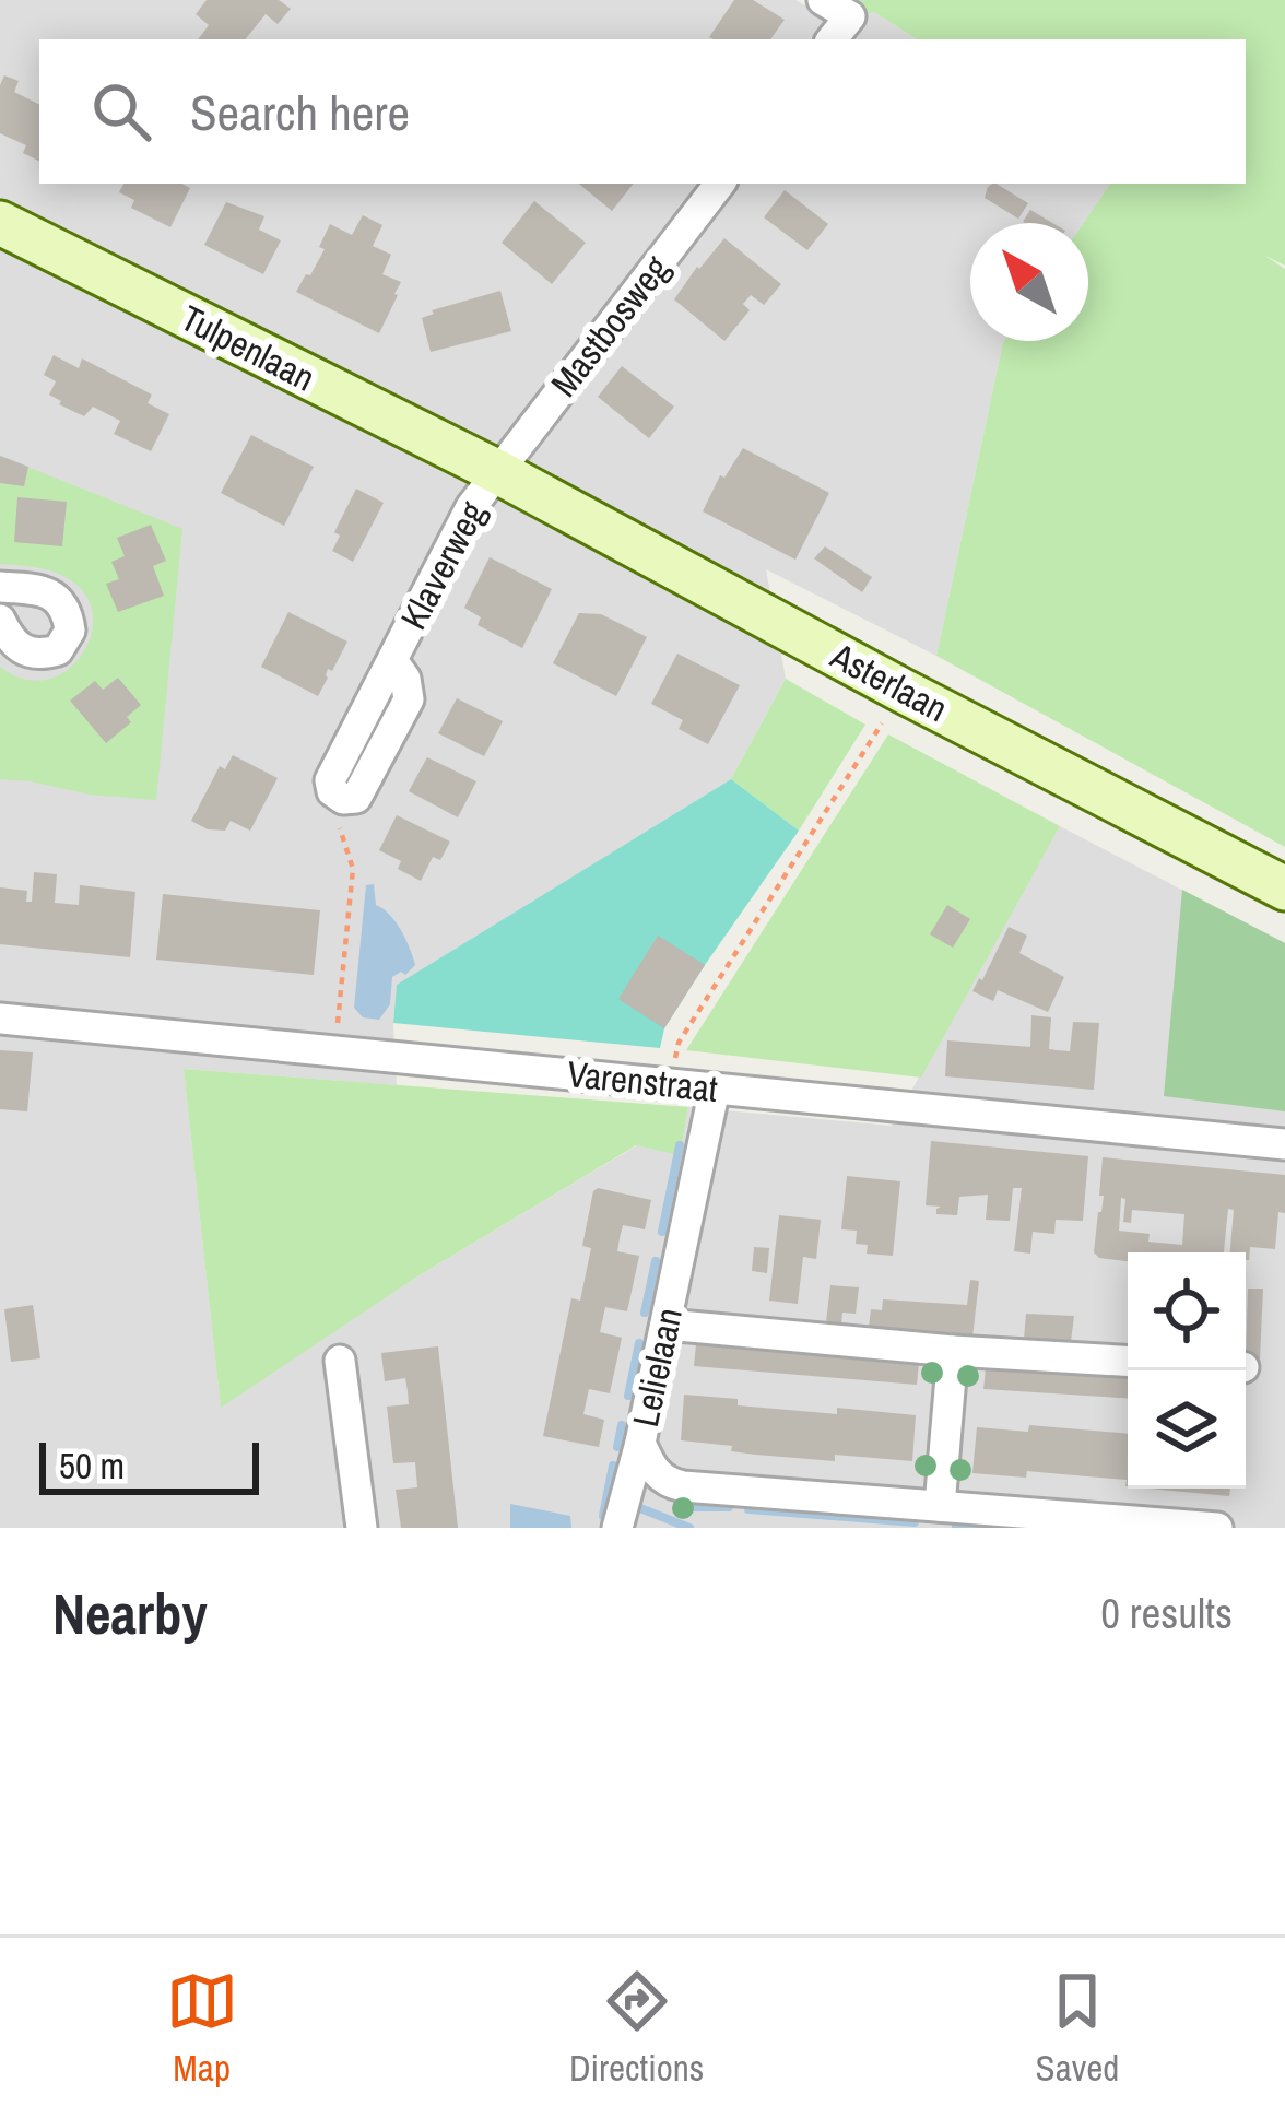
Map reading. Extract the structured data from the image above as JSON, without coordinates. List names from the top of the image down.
{
  "streets": {
    "street": [
      "Mastbosweg",
      "Tulpenlaan",
      "Klaverweg",
      "Asterlaan",
      "Varenstraat",
      "Lelielaan"
    ]
  },
  "crossings": [
    ["Mastbosweg", "Tulpenlaan"],
    ["Mastbosweg", "Klaverweg"],
    ["Mastbosweg", "Asterlaan"],
    ["Tulpenlaan", "Klaverweg"],
    ["Tulpenlaan", "Asterlaan"],
    ["Klaverweg", "Asterlaan"],
    ["Varenstraat", "Lelielaan"]
  ],
  "scale_bar": "50 m",
  "north": "top left",
  "page": {
    "search": "Search here",
    "scale": "50 m",
    "heading": ["Nearby", "0 results"],
    "nav": ["Map", "Directions", "Saved"]
  }
}
